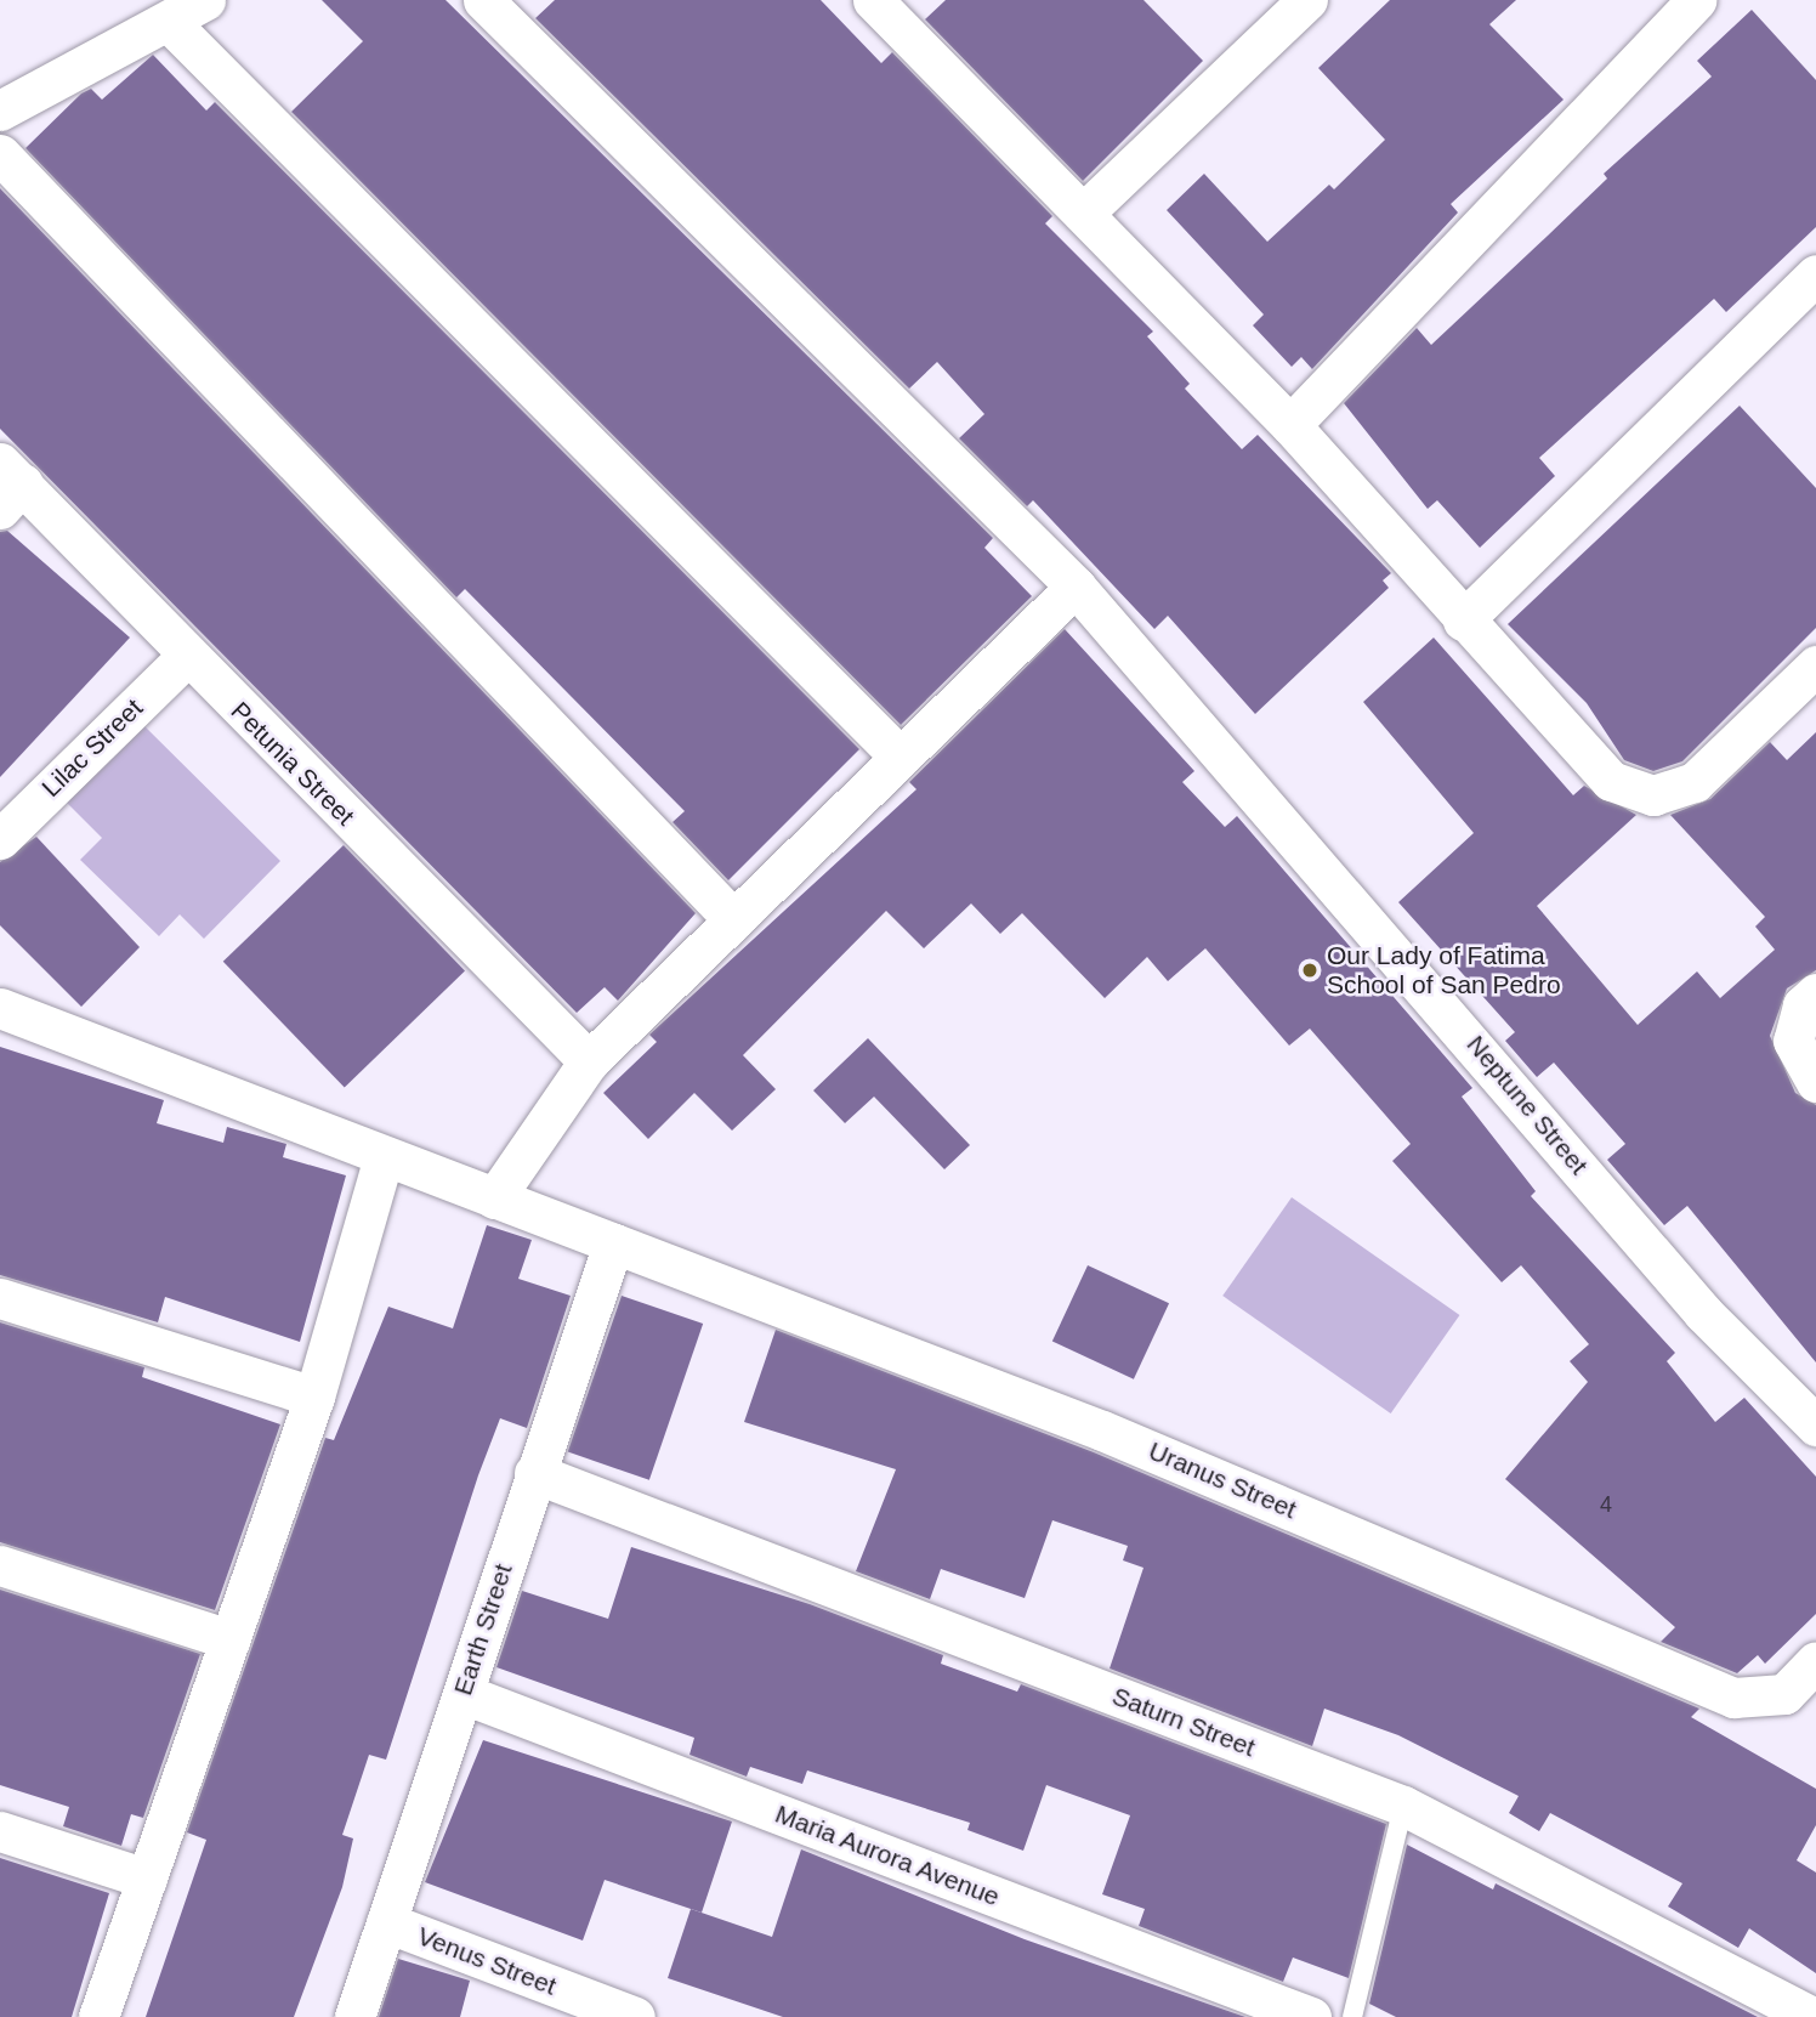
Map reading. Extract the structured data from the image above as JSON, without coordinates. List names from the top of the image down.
{
  "streets": {
    "street": [
      "Lilac Street",
      "Petunia Street",
      "Neptune Street",
      "Uranus Street",
      "Earth Street",
      "Saturn Street",
      "Maria Aurora Avenue",
      "Venus Street"
    ]
  },
  "crossings": [
    ["Lilac Street", "Petunia Street"],
    ["Uranus Street", "Earth Street"],
    ["Earth Street", "Saturn Street"],
    ["Earth Street", "Maria Aurora Avenue"],
    ["Earth Street", "Venus Street"]
  ],
  "places": ["Our Lady of Fatima School of San Pedro"],
  "house_numbers": ["4"]
}
